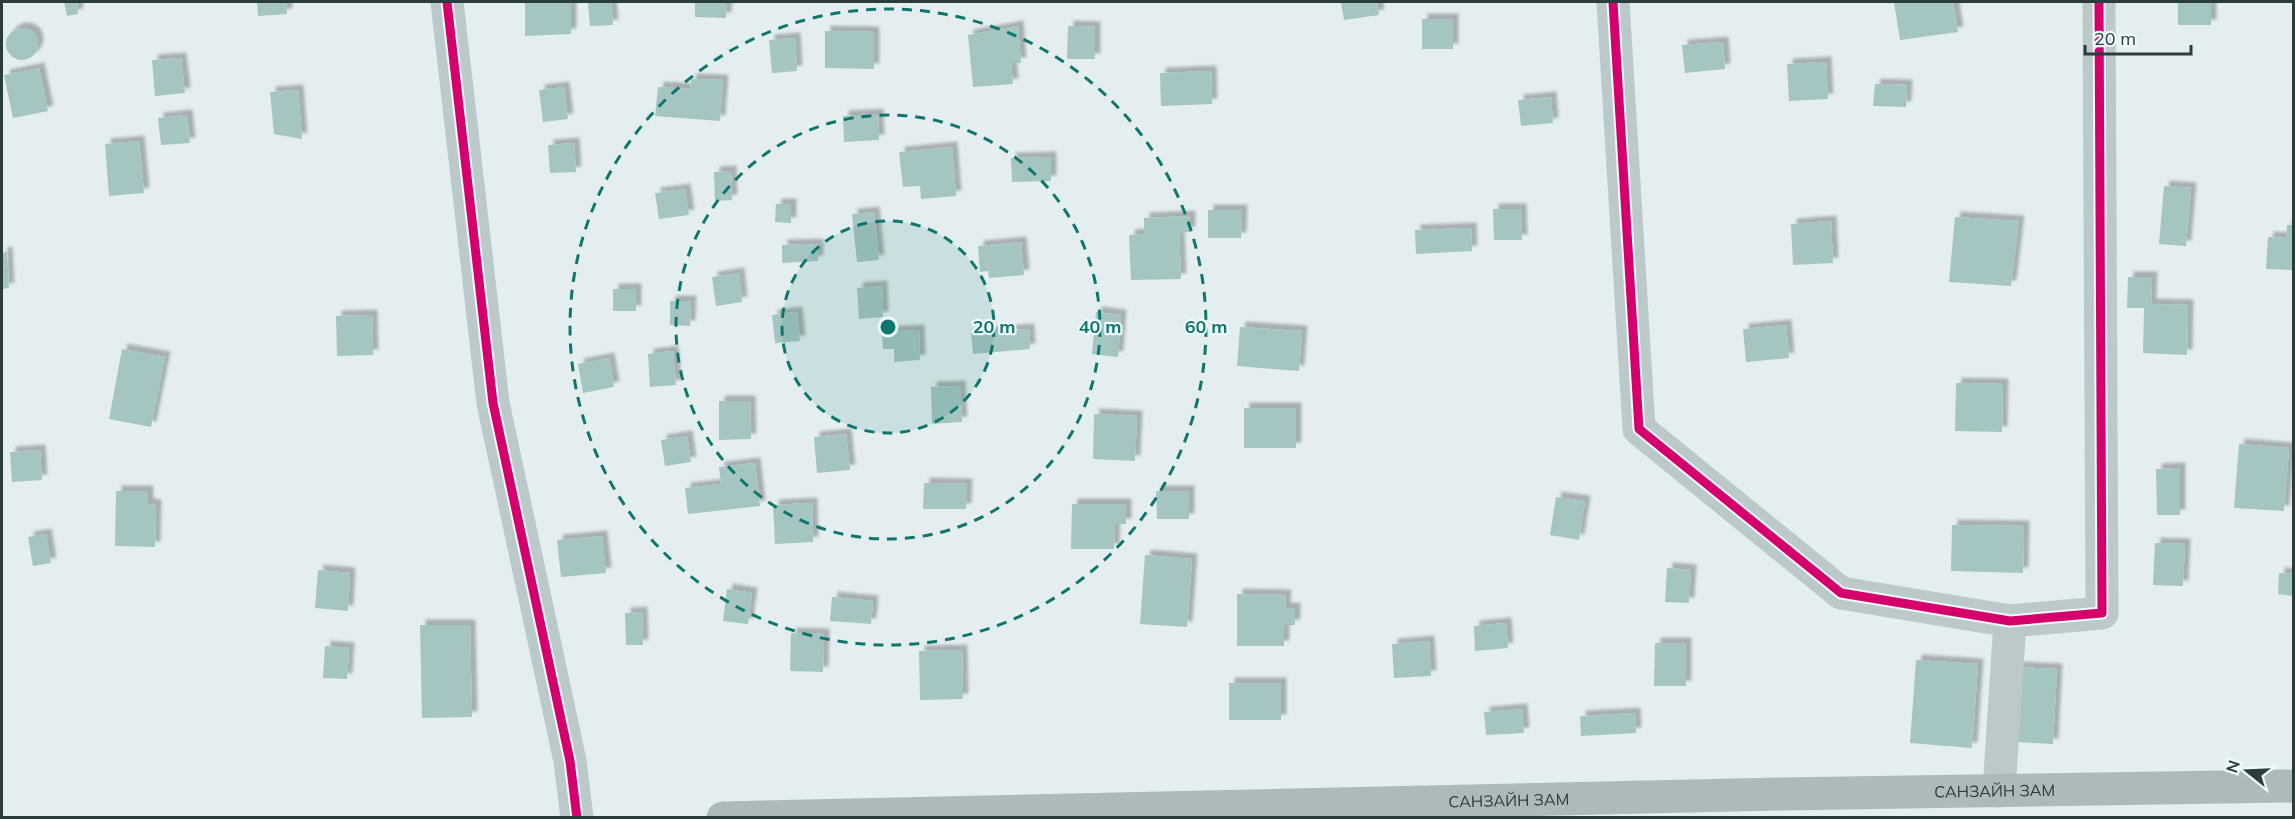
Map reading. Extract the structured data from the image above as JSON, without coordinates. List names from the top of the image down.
{
  "streets": {
    "main road": ["САНЗАЙН ЗАМ"]
  },
  "scale_bar": "20 m",
  "north": "left",
  "rings": ["20 m", "40 m", "60 m"]
}
